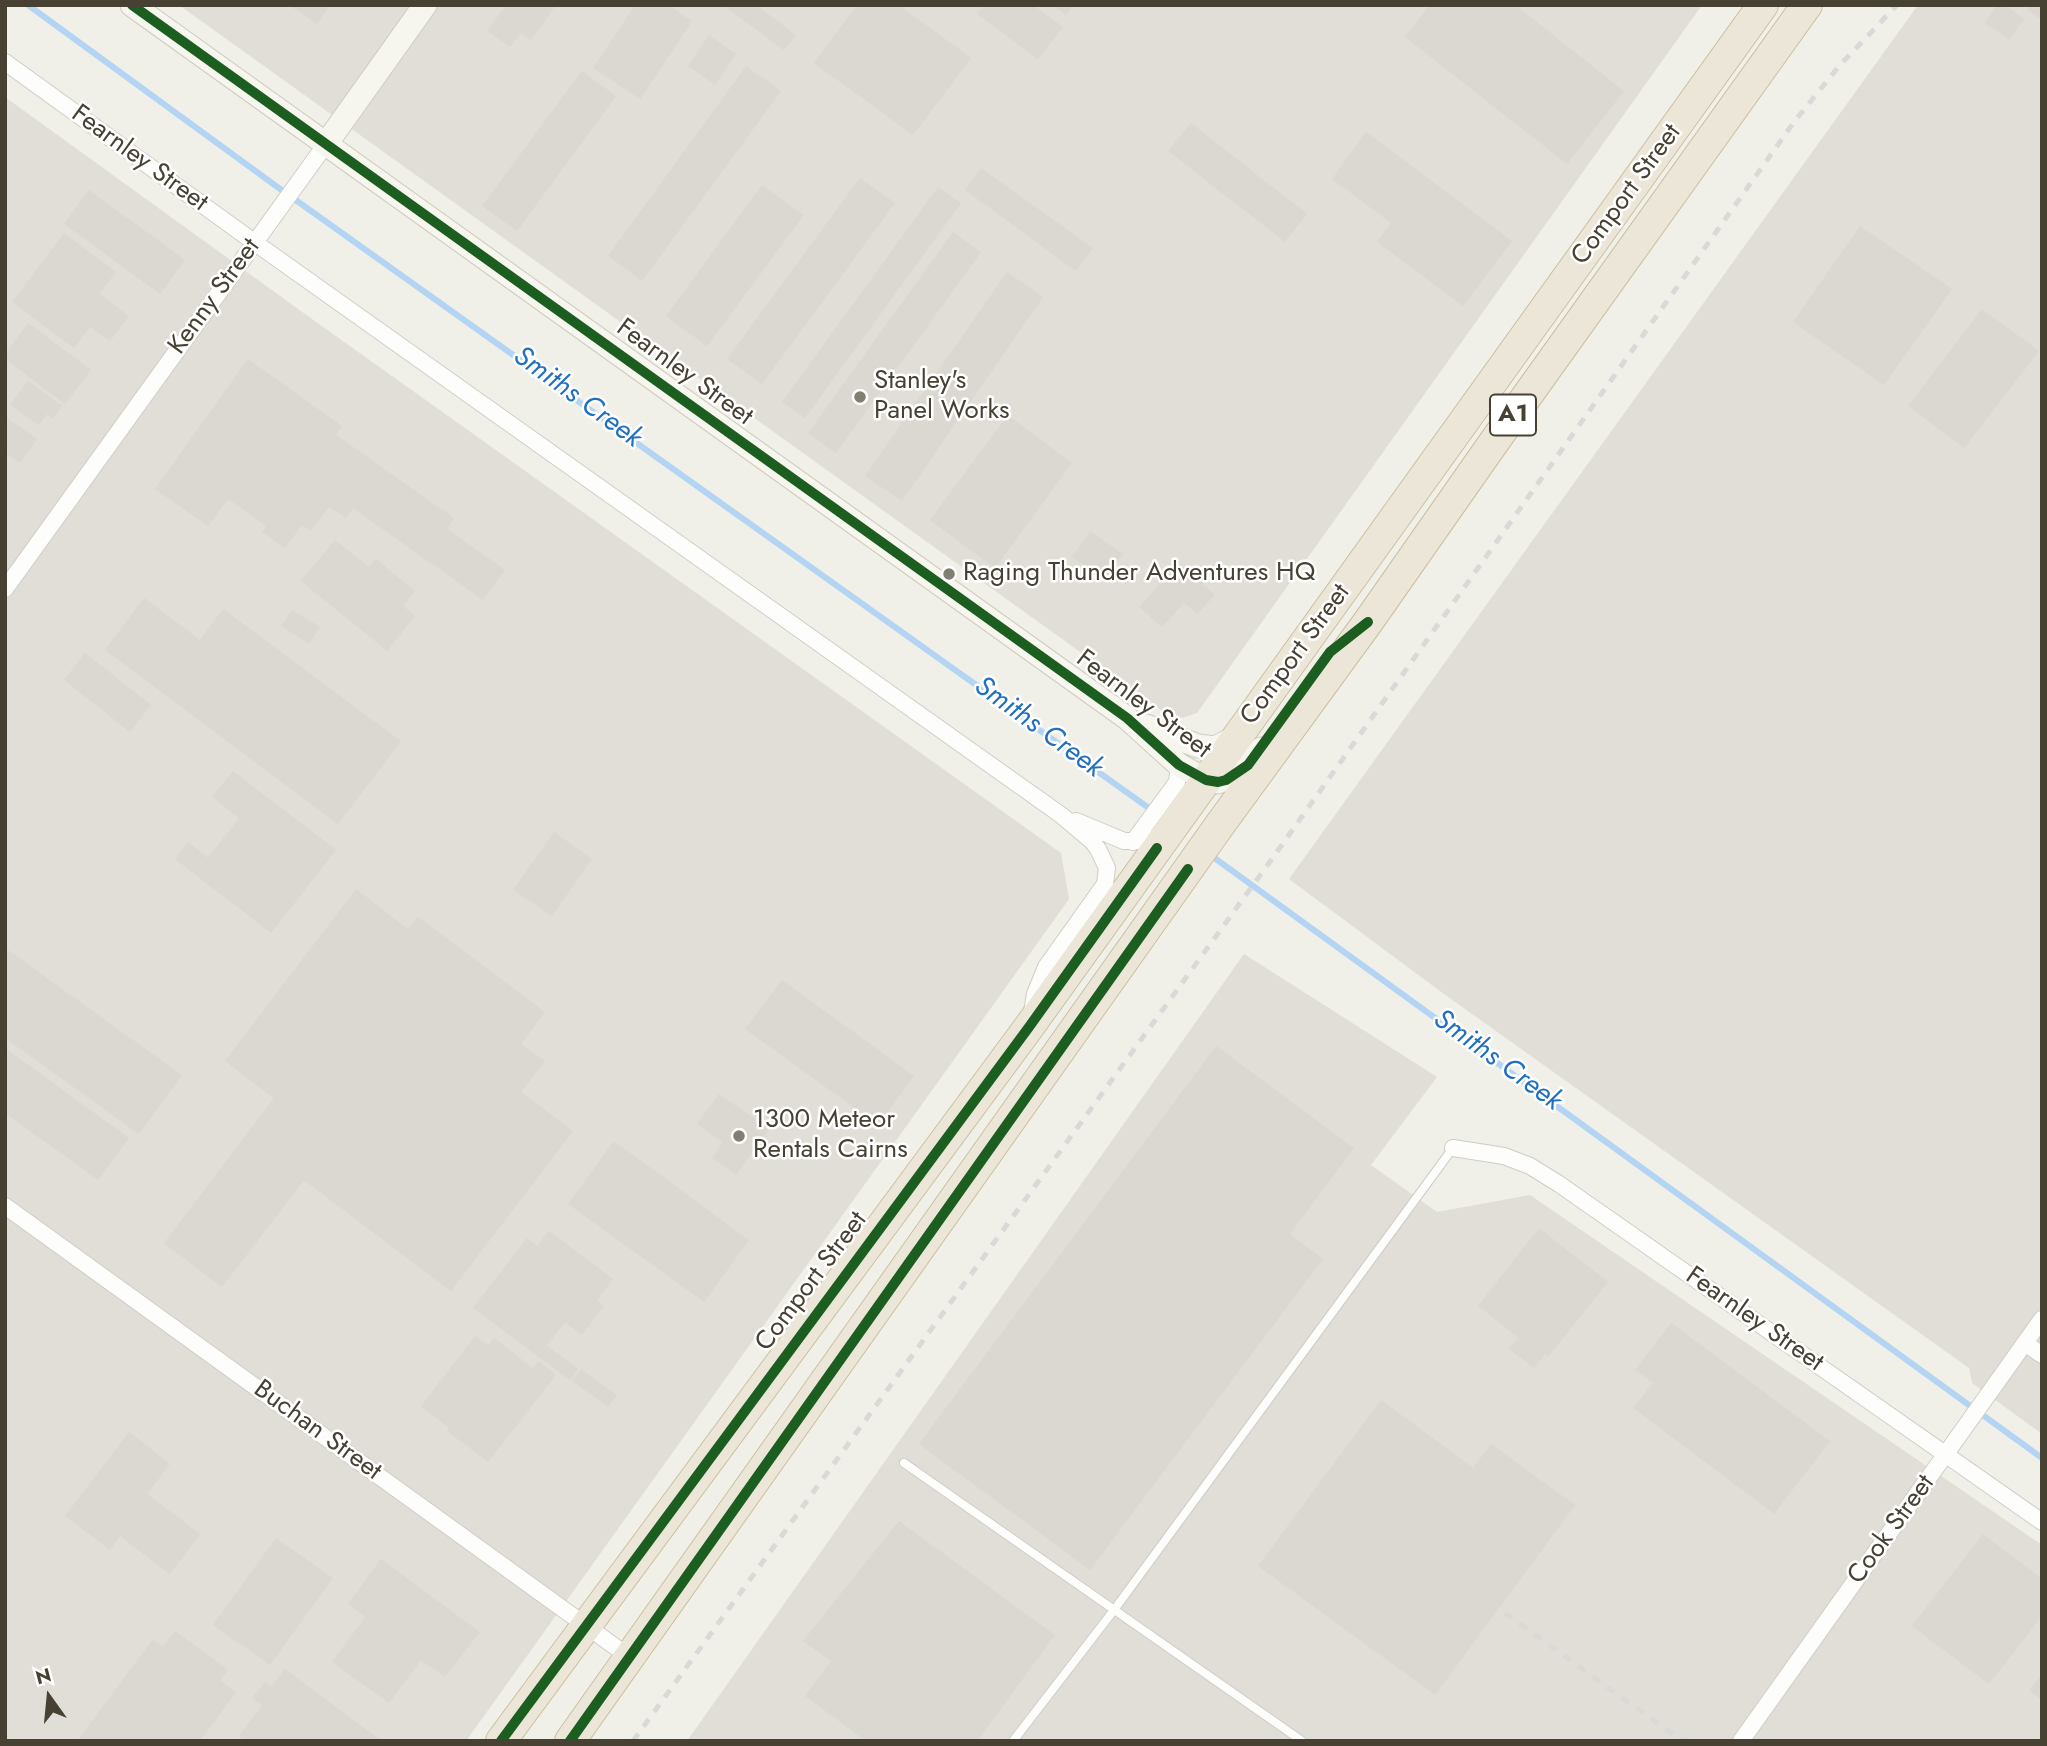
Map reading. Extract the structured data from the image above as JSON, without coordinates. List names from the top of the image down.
{
  "streets": {
    "highway": ["Comport Street", "A1"],
    "street": [
      "Fearnley Street",
      "Kenny Street",
      "Buchan Street",
      "Cook Street"
    ]
  },
  "crossings": [
    ["Fearnley Street", "Comport Street"],
    ["Fearnley Street", "Kenny Street"],
    ["Fearnley Street", "Cook Street"],
    ["Comport Street", "Buchan Street"]
  ],
  "water": ["Smiths Creek"],
  "places": ["Stanley's Panel Works", "Raging Thunder Adventures HQ", "1300 Meteor Rentals Cairns"],
  "north": "top"
}
